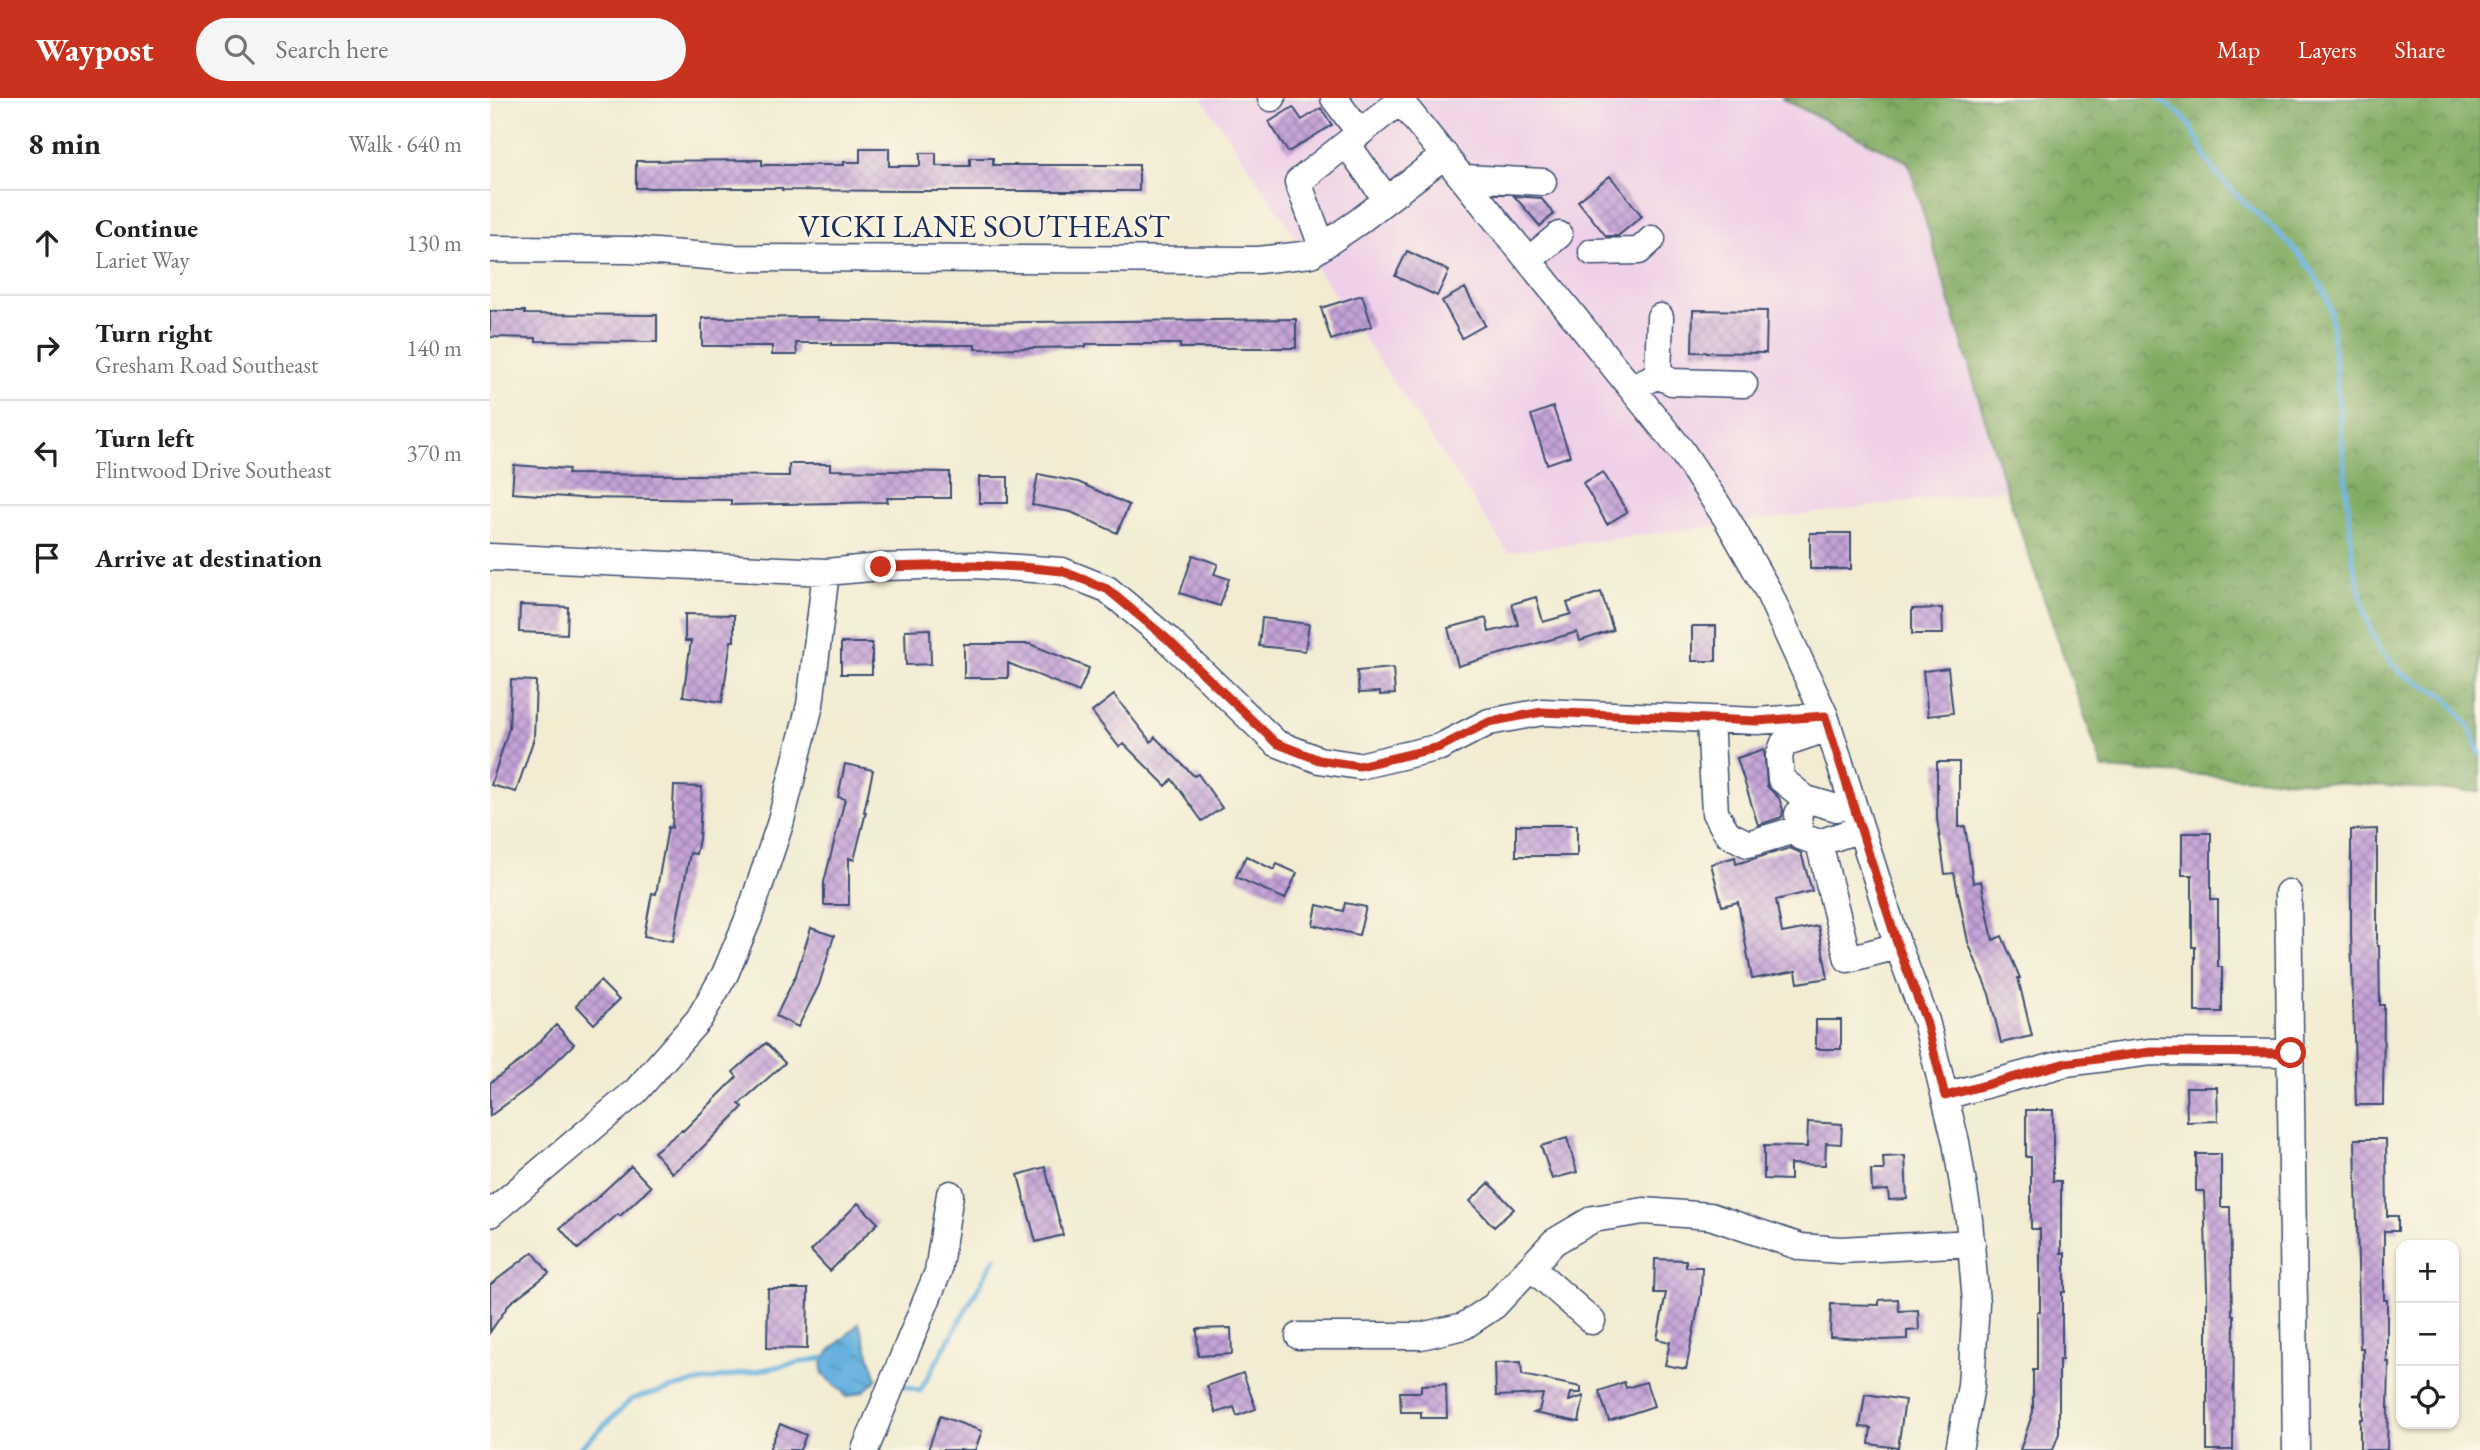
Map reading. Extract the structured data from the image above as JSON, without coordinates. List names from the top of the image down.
{
  "streets": {
    "street": ["VICKI LANE SOUTHEAST"]
  },
  "page": {
    "header": "Waypost",
    "search": "Search here",
    "nav": ["Map", "Layers", "Share"],
    "heading": ["8 min", "Walk · 640 m"],
    "list": [
      ["Continue", "Lariet Way", "130 m"],
      ["Turn right", "Gresham Road Southeast", "140 m"],
      ["Turn left", "Flintwood Drive Southeast", "370 m"],
      "Arrive at destination"
    ],
    "map_buttons": ["+", "−"]
  }
}
